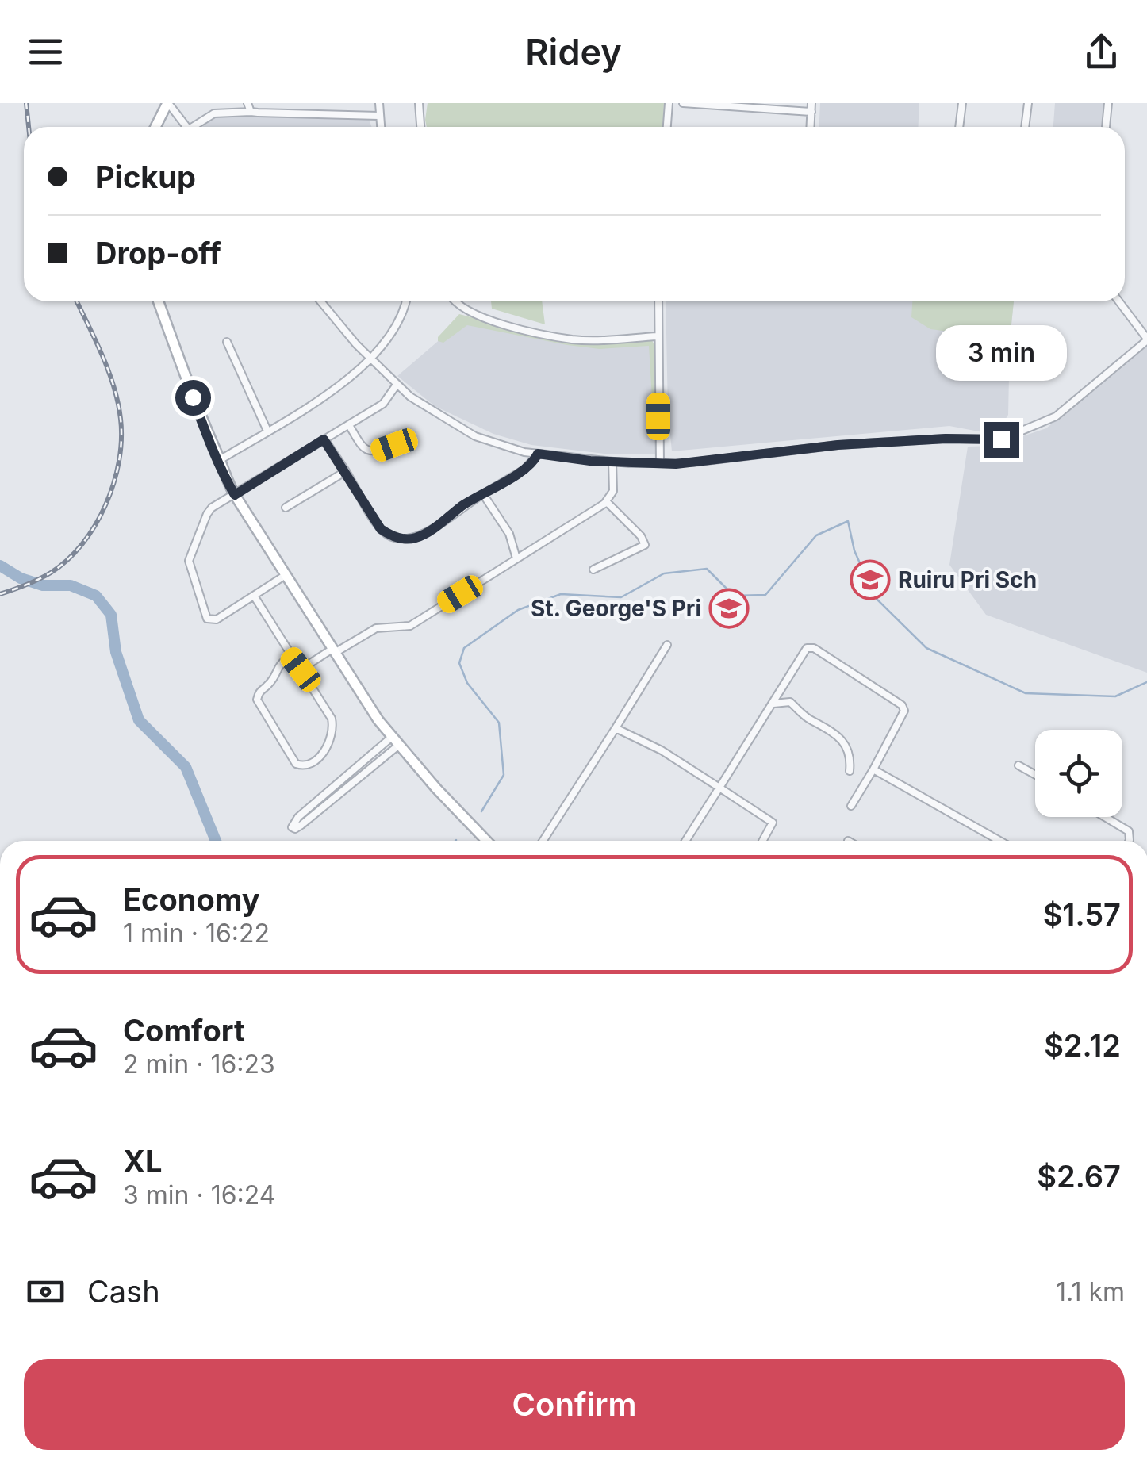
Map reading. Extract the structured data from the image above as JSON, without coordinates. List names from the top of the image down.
{
  "places": {
    "school or university": ["Ruiru Pri Sch", "St. George'S Pri"]
  },
  "page": {
    "header": "Ridey",
    "banner": ["Pickup", "Drop-off"],
    "bubble": "3 min",
    "list": [
      {
        "name": "Economy",
        "note": "1 min · 16:22",
        "value": "$1.57"
      },
      {
        "name": "Comfort",
        "note": "2 min · 16:23",
        "value": "$2.12"
      },
      {
        "name": "XL",
        "note": "3 min · 16:24",
        "value": "$2.67"
      }
    ],
    "pay": ["Cash", "1.1 km"],
    "buttons": "Confirm"
  }
}
